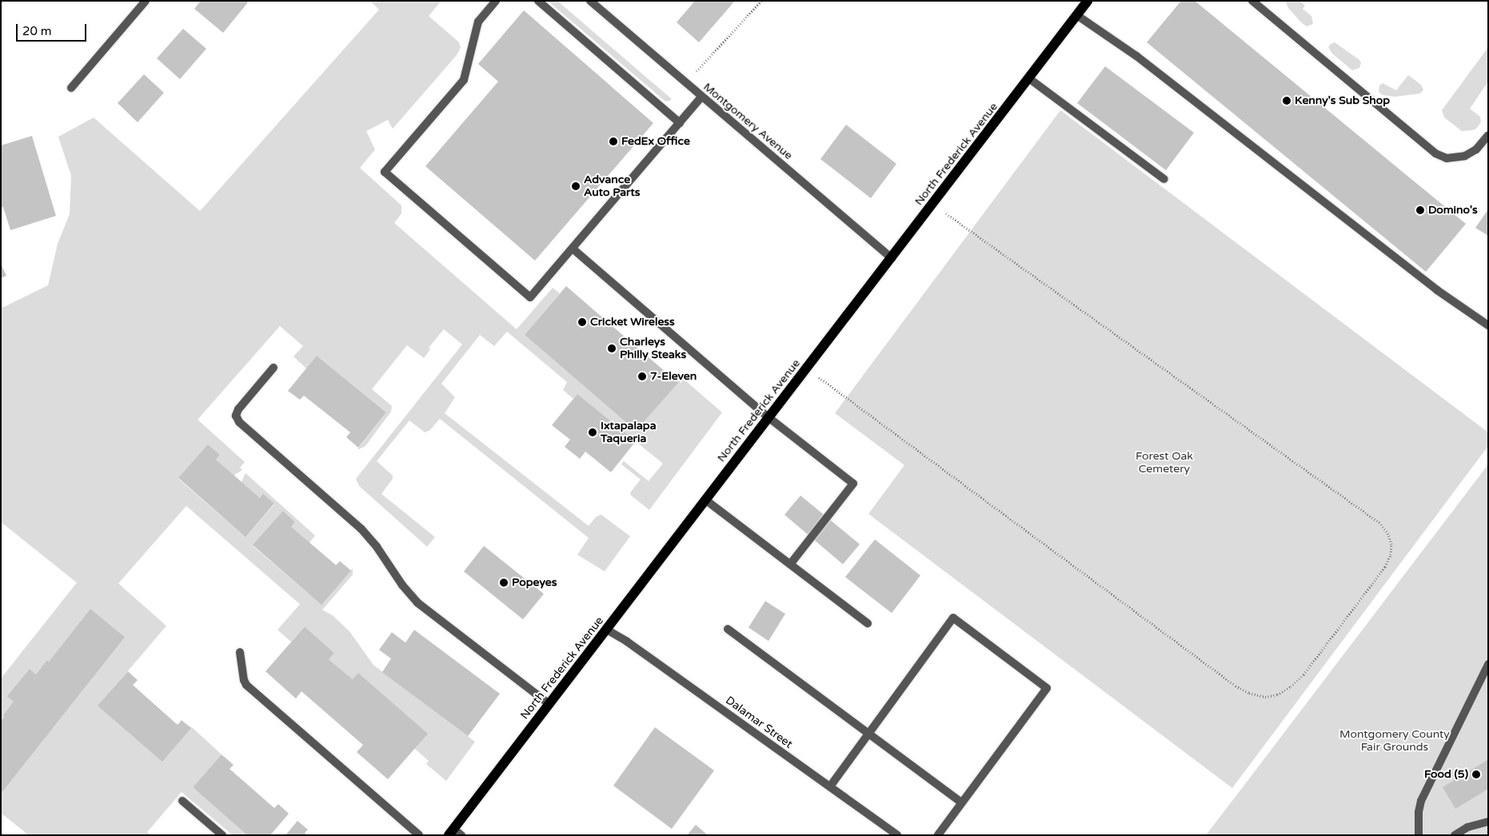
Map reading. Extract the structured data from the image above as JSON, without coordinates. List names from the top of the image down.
{
  "streets": {
    "main road": ["North Frederick Avenue"],
    "street": ["Montgomery Avenue", "Dalamar Street"]
  },
  "crossings": [
    ["Montgomery Avenue", "North Frederick Avenue"],
    ["North Frederick Avenue", "Dalamar Street"]
  ],
  "parks": ["Forest Oak Cemetery", "Montgomery County Fair Grounds"],
  "places": [
    "Kenny's Sub Shop",
    "FedEx Office",
    "Advance Auto Parts",
    "Domino's",
    "Cricket Wireless",
    "Charleys Philly Steaks",
    "7-Eleven",
    "Ixtapalapa Taqueria",
    "Popeyes",
    "Food (5)"
  ],
  "scale_bar": "20 m"
}
